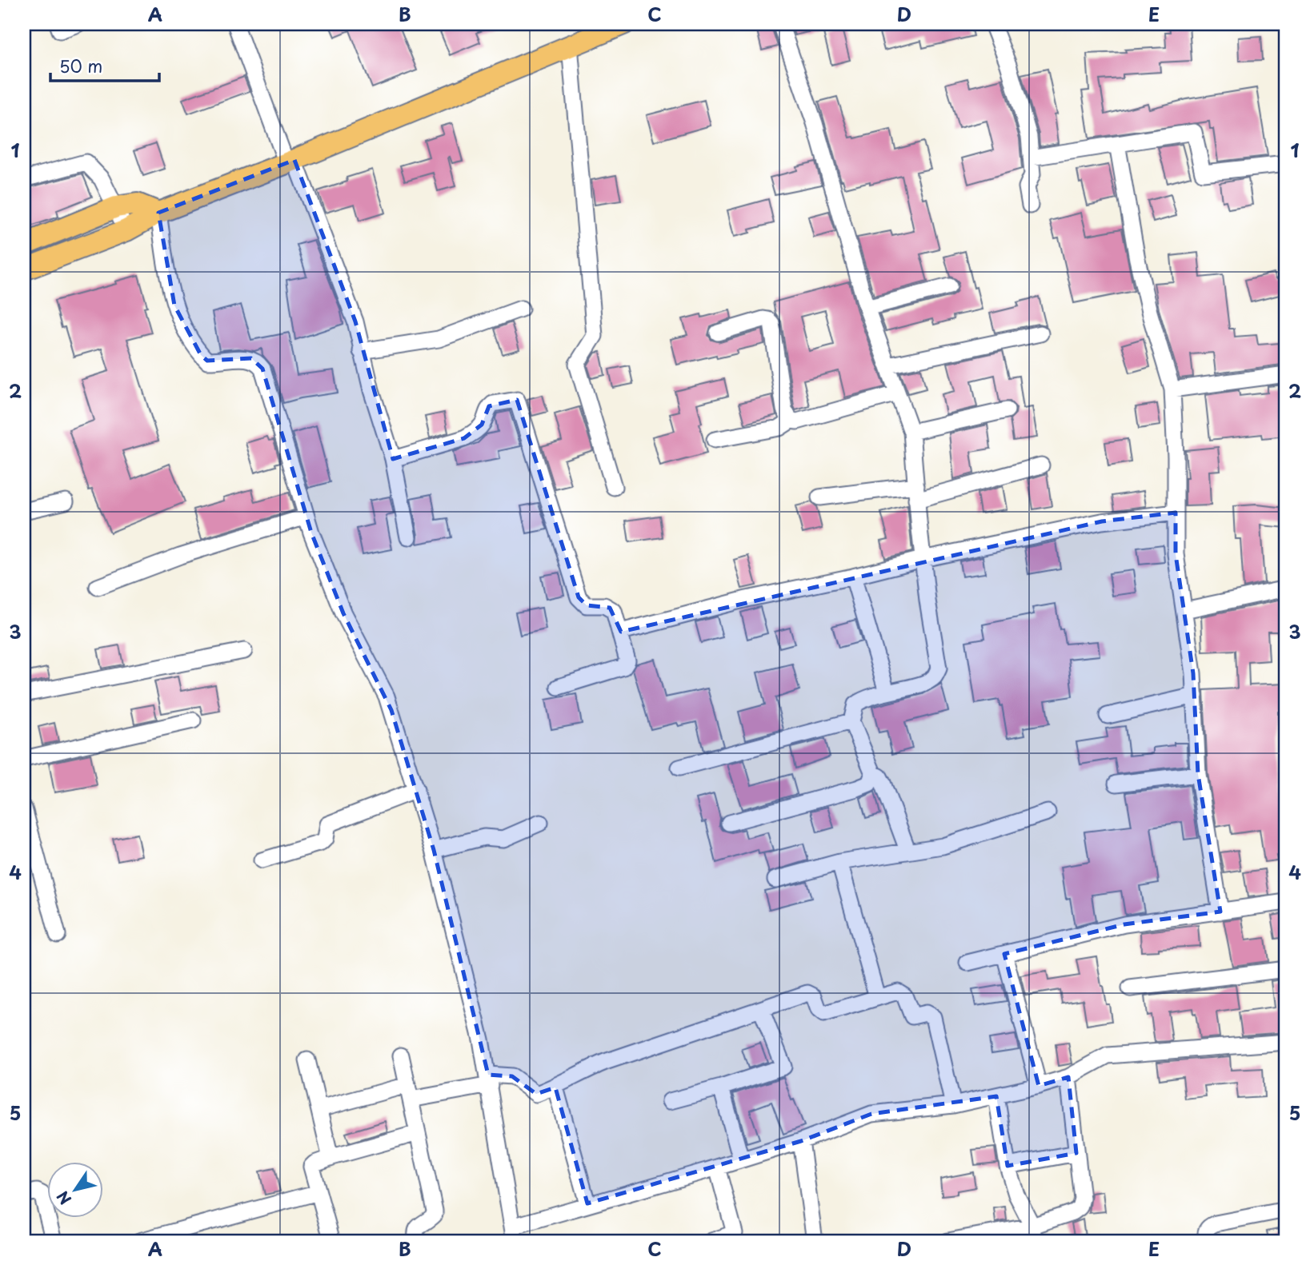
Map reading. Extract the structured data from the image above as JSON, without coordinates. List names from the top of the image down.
{
  "scale_bar": "50 m",
  "north": "bottom left",
  "grid": {
    "columns": [
      "A",
      "B",
      "C",
      "D",
      "E"
    ],
    "rows": [
      "1",
      "2",
      "3",
      "4",
      "5"
    ]
  }
}
